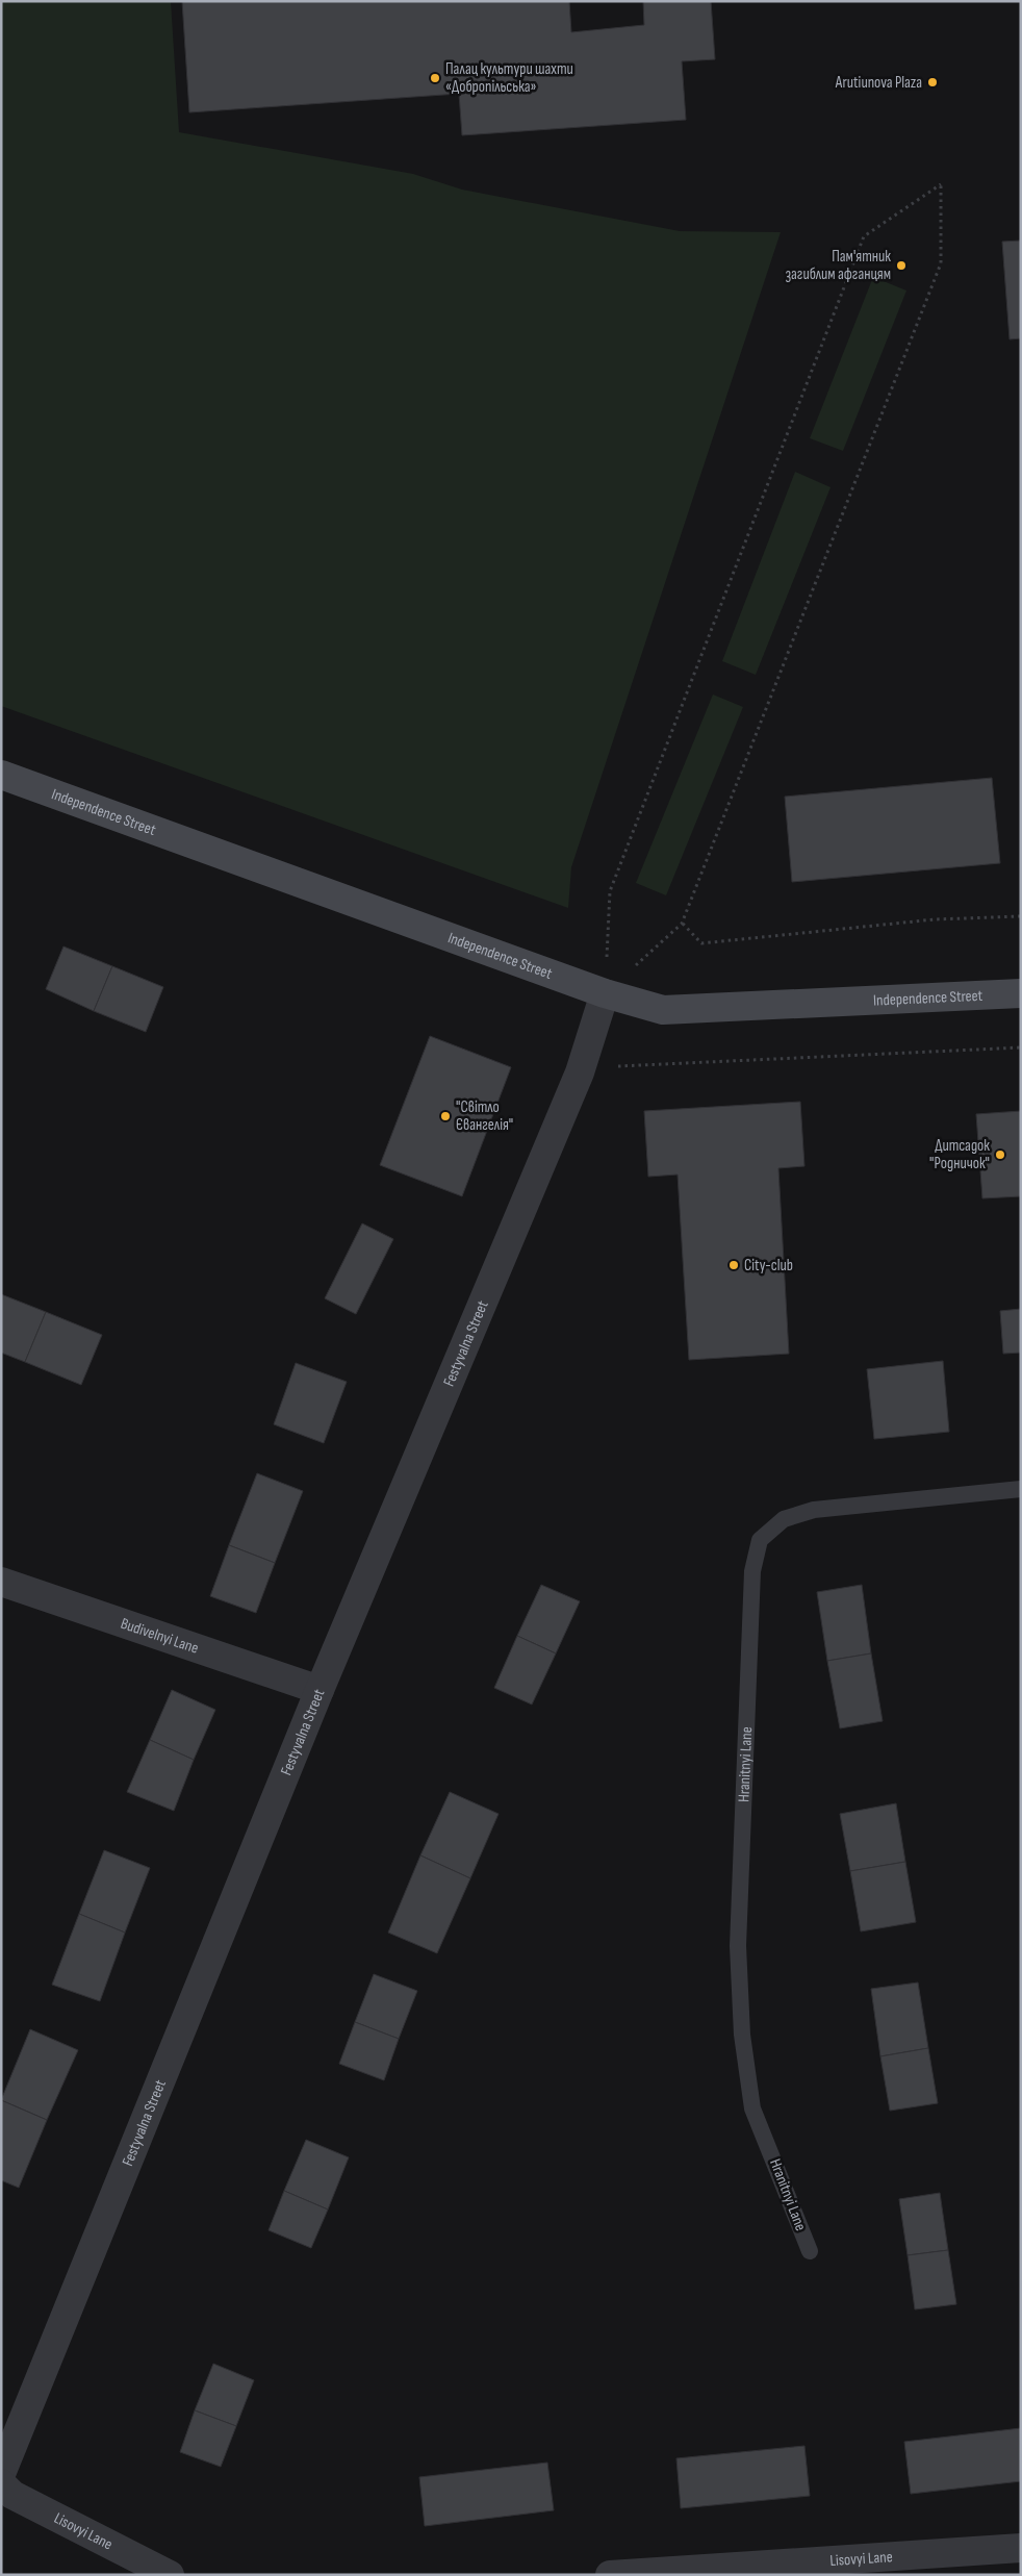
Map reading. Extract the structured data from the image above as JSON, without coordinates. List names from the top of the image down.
{
  "streets": {
    "street": [
      "Independence Street",
      "Festyvalna Street",
      "Budivelnyi Lane",
      "Lisovyi Lane"
    ],
    "lane": ["Hranitnyi Lane"]
  },
  "crossings": [
    ["Independence Street", "Festyvalna Street"],
    ["Festyvalna Street", "Budivelnyi Lane"]
  ],
  "places": [
    "Палац культури шахти «Добропільська»",
    "Arutiunova Plaza",
    "Пам'ятник загиблим афганцям",
    "\"Світло Євангелія\"",
    "Дитсадок \"Родничок\"",
    "City-club"
  ]
}
